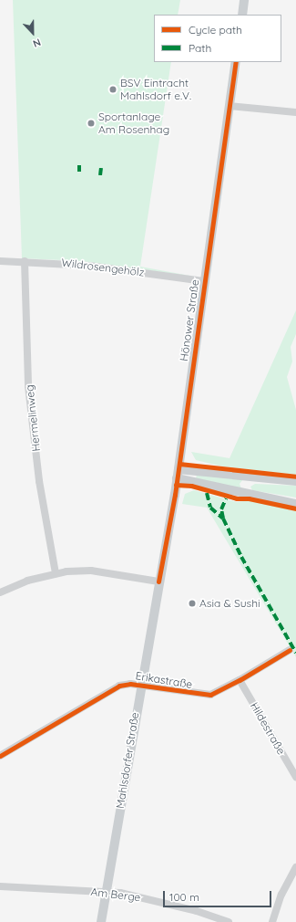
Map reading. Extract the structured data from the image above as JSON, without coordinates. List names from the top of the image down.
{
  "streets": {
    "main road": ["Hönower Straße", "Mahlsdorfer Straße"],
    "street": [
      "Wildrosengehölz",
      "Hermelinweg",
      "Erikastraße",
      "Hildestraße",
      "Am Berge"
    ]
  },
  "crossings": [
    ["Wildrosengehölz", "Hönower Straße"],
    ["Wildrosengehölz", "Hermelinweg"],
    ["Hönower Straße", "Mahlsdorfer Straße"],
    ["Erikastraße", "Hildestraße"],
    ["Erikastraße", "Mahlsdorfer Straße"],
    ["Mahlsdorfer Straße", "Am Berge"]
  ],
  "places": ["BSV Eintracht Mahlsdorf e.V.", "Sportanlage Am Rosenhag", "Asia & Sushi"],
  "legend": ["Cycle path", "Path"],
  "scale_bar": "100 m",
  "north": "bottom"
}
